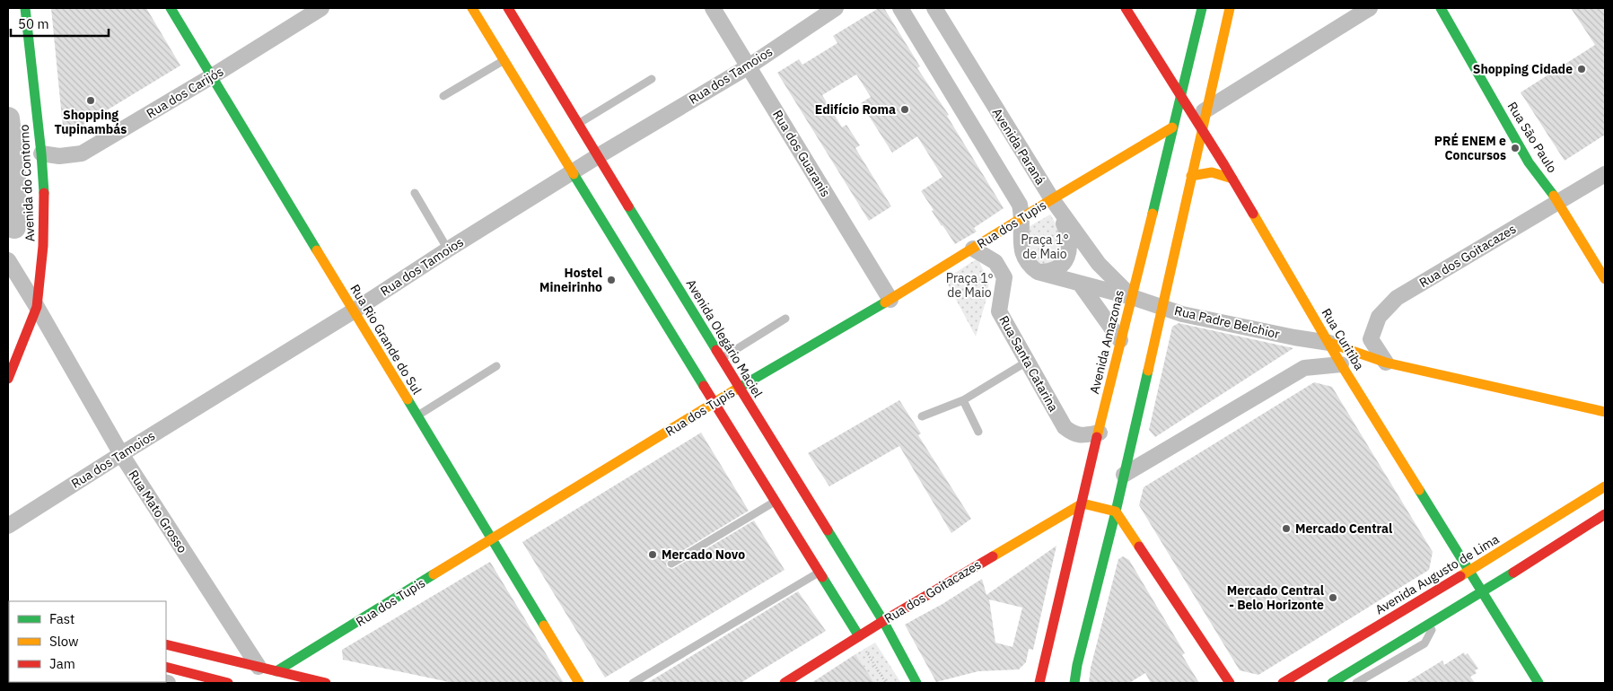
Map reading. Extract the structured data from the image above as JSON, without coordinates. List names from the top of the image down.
{
  "streets": {
    "main road": [
      "Rua São Paulo",
      "Avenida do Contorno",
      "Rua dos Tupis",
      "Rua dos Goitacazes",
      "Rua Padre Belchior",
      "Avenida Olegário Maciel",
      "Rua Rio Grande do Sul",
      "Rua Curitiba",
      "Avenida Amazonas",
      "Avenida Augusto de Lima"
    ],
    "street": [
      "Rua dos Tamoios",
      "Rua dos Carijós",
      "Avenida Paraná",
      "Rua dos Guaranis",
      "Rua Santa Catarina",
      "Rua Mato Grosso"
    ]
  },
  "crossings": [
    ["Rua dos Tamoios", "Rua dos Guaranis"],
    ["Rua dos Tamoios", "Avenida Olegário Maciel"],
    ["Rua dos Tamoios", "Rua Rio Grande do Sul"],
    ["Rua dos Tamoios", "Rua Mato Grosso"],
    ["Rua dos Carijós", "Avenida do Contorno"],
    ["Rua dos Carijós", "Rua Rio Grande do Sul"],
    ["Rua São Paulo", "Rua dos Goitacazes"],
    ["Avenida Paraná", "Rua dos Tupis"],
    ["Avenida Paraná", "Rua Padre Belchior"],
    ["Avenida Paraná", "Avenida Amazonas"],
    ["Rua dos Guaranis", "Rua dos Tupis"],
    ["Avenida do Contorno", "Rua Mato Grosso"],
    ["Rua dos Tupis", "Avenida Olegário Maciel"],
    ["Rua dos Tupis", "Rua Rio Grande do Sul"],
    ["Rua dos Tupis", "Avenida Amazonas"],
    ["Rua dos Tupis", "Rua Santa Catarina"],
    ["Rua dos Goitacazes", "Rua Padre Belchior"],
    ["Rua dos Goitacazes", "Avenida Olegário Maciel"],
    ["Rua dos Goitacazes", "Avenida Amazonas"],
    ["Rua Padre Belchior", "Rua Curitiba"],
    ["Rua Curitiba", "Avenida Amazonas"],
    ["Rua Curitiba", "Avenida Augusto de Lima"],
    ["Avenida Amazonas", "Rua Santa Catarina"]
  ],
  "parks": ["Praça 1° de Maio", "Praça 1º de Maio"],
  "places": [
    "Shopping Cidade",
    "Shopping Tupinambás",
    "Edifício Roma",
    "PRÉ ENEM e Concursos",
    "Hostel Mineirinho",
    "Mercado Central",
    "Mercado Novo",
    "Mercado Central - Belo Horizonte"
  ],
  "legend": ["Fast", "Slow", "Jam"],
  "scale_bar": "50 m"
}
